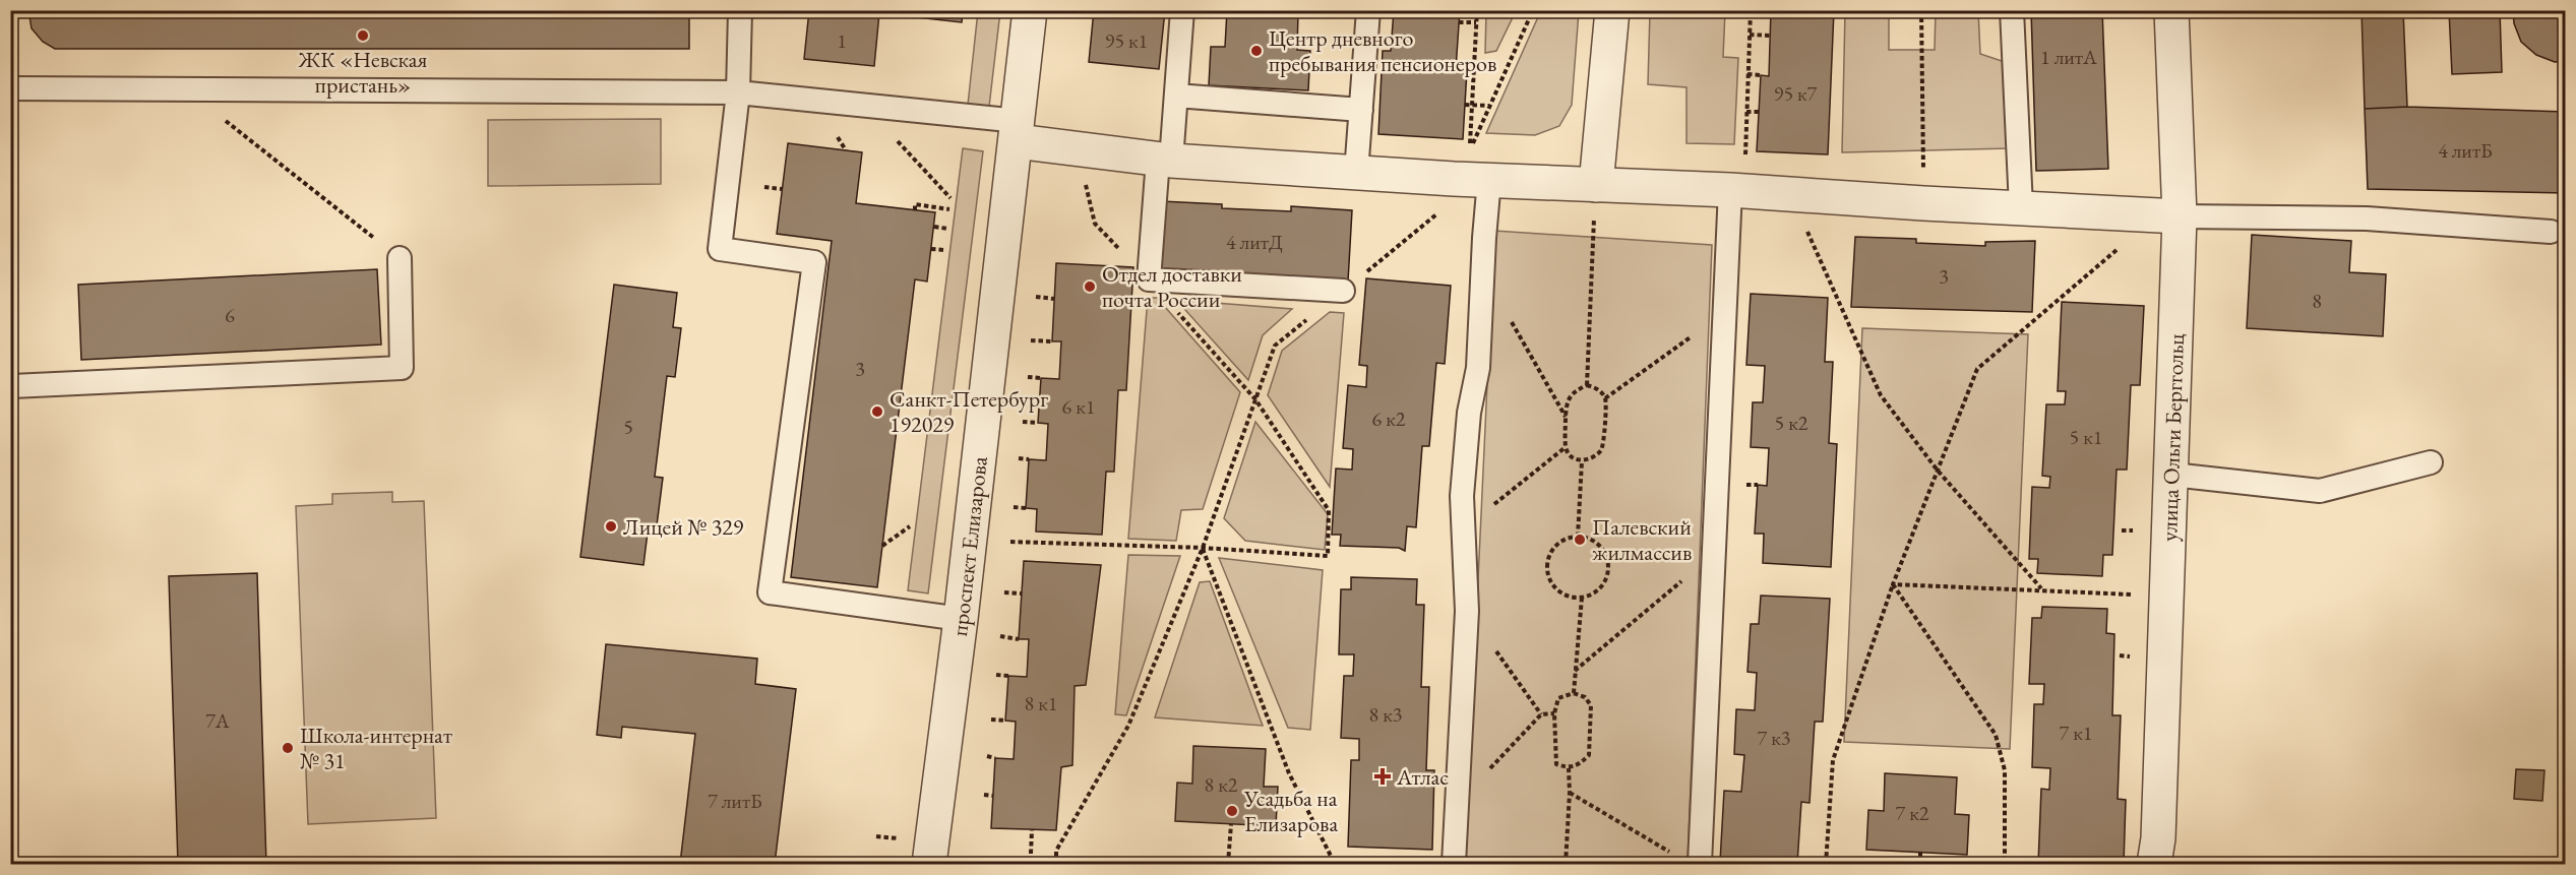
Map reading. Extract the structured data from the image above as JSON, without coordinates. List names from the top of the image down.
{
  "streets": {
    "street": ["улица Ольги Берггольц", "проспект Елизарова"]
  },
  "places": {
    "other": [
      "ЖК «Невская пристань»",
      "Центр дневного пребывания пенсионеров",
      "Отдел доставки почта России",
      "Санкт-Петербург 192029",
      "Лицей № 329",
      "Палевский жилмассив",
      "Школа-интернат № 31",
      "Усадьба на Елизарова"
    ],
    "health": ["Атлас"]
  },
  "house_numbers": [
    "1",
    "95 к1",
    "1 литА",
    "95 к7",
    "4 литБ",
    "4 литД",
    "3",
    "8",
    "6",
    "3",
    "6 к1",
    "6 к2",
    "5 к2",
    "5",
    "5 к1",
    "8 к1",
    "8 к3",
    "7А",
    "7 к1",
    "7 к3",
    "8 к2",
    "7 литБ",
    "7 к2"
  ]
}
